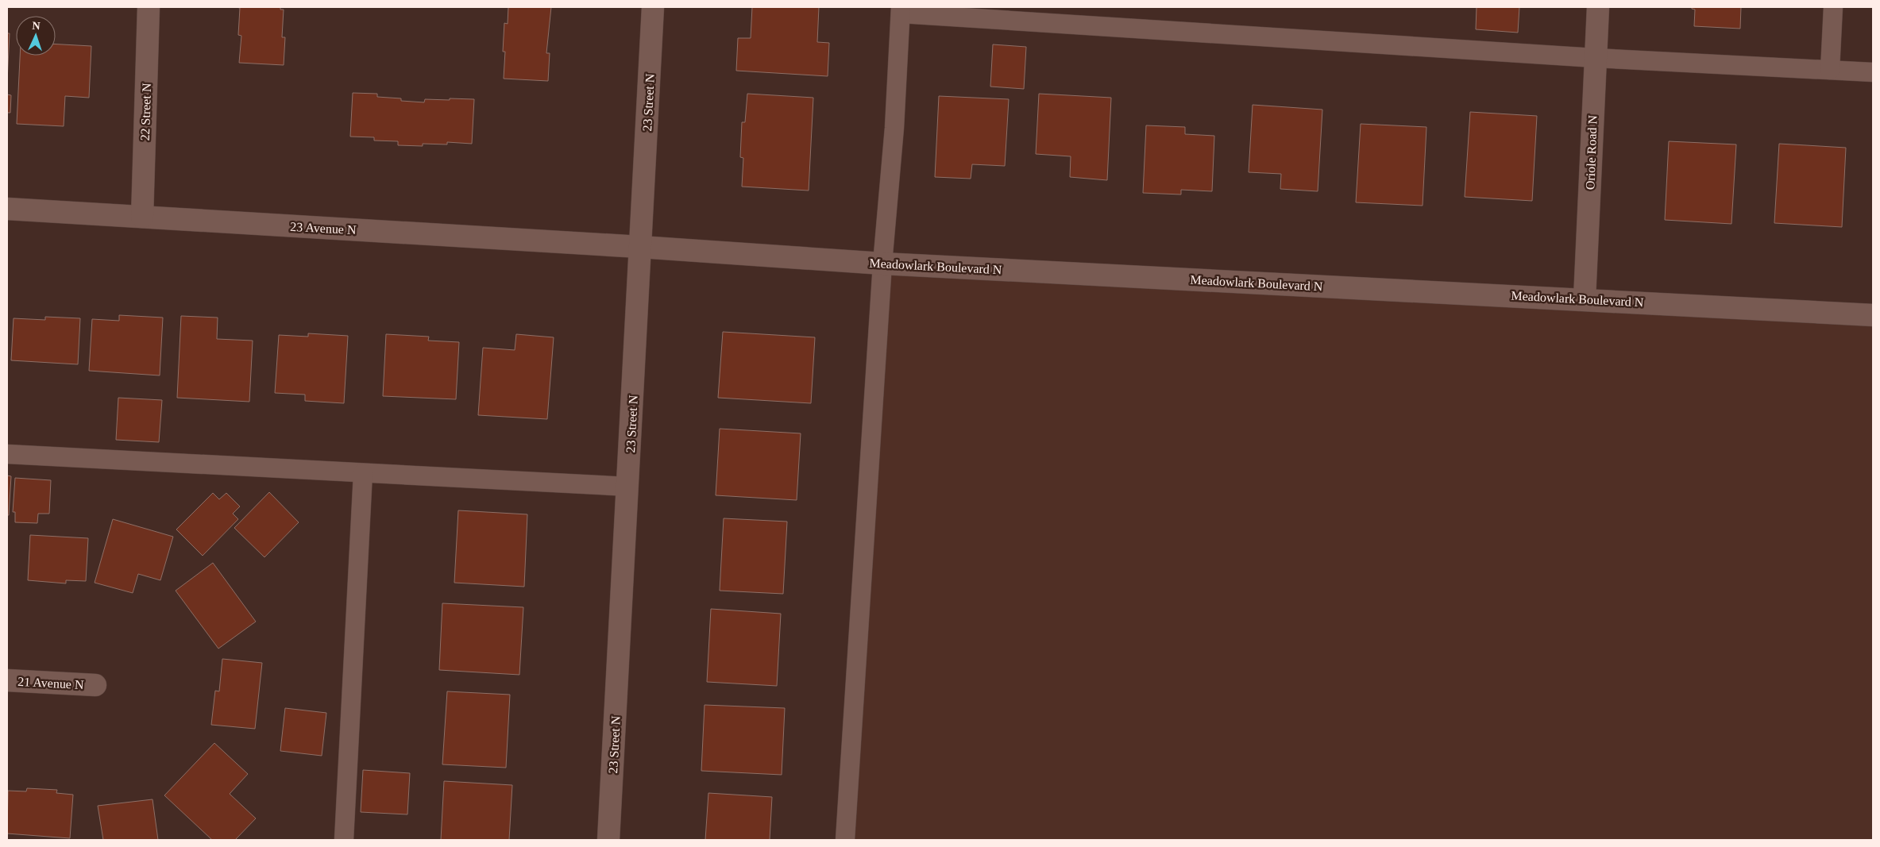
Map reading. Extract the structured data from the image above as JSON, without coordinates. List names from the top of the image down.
{
  "streets": {
    "street": [
      "23 Street N",
      "22 Street N",
      "Oriole Road N",
      "23 Avenue N",
      "Meadowlark Boulevard N",
      "21 Avenue N"
    ]
  },
  "crossings": [
    ["23 Street N", "23 Avenue N"],
    ["23 Street N", "Meadowlark Boulevard N"],
    ["22 Street N", "23 Avenue N"],
    ["Oriole Road N", "Meadowlark Boulevard N"],
    ["23 Avenue N", "Meadowlark Boulevard N"]
  ],
  "north": "top"
}
